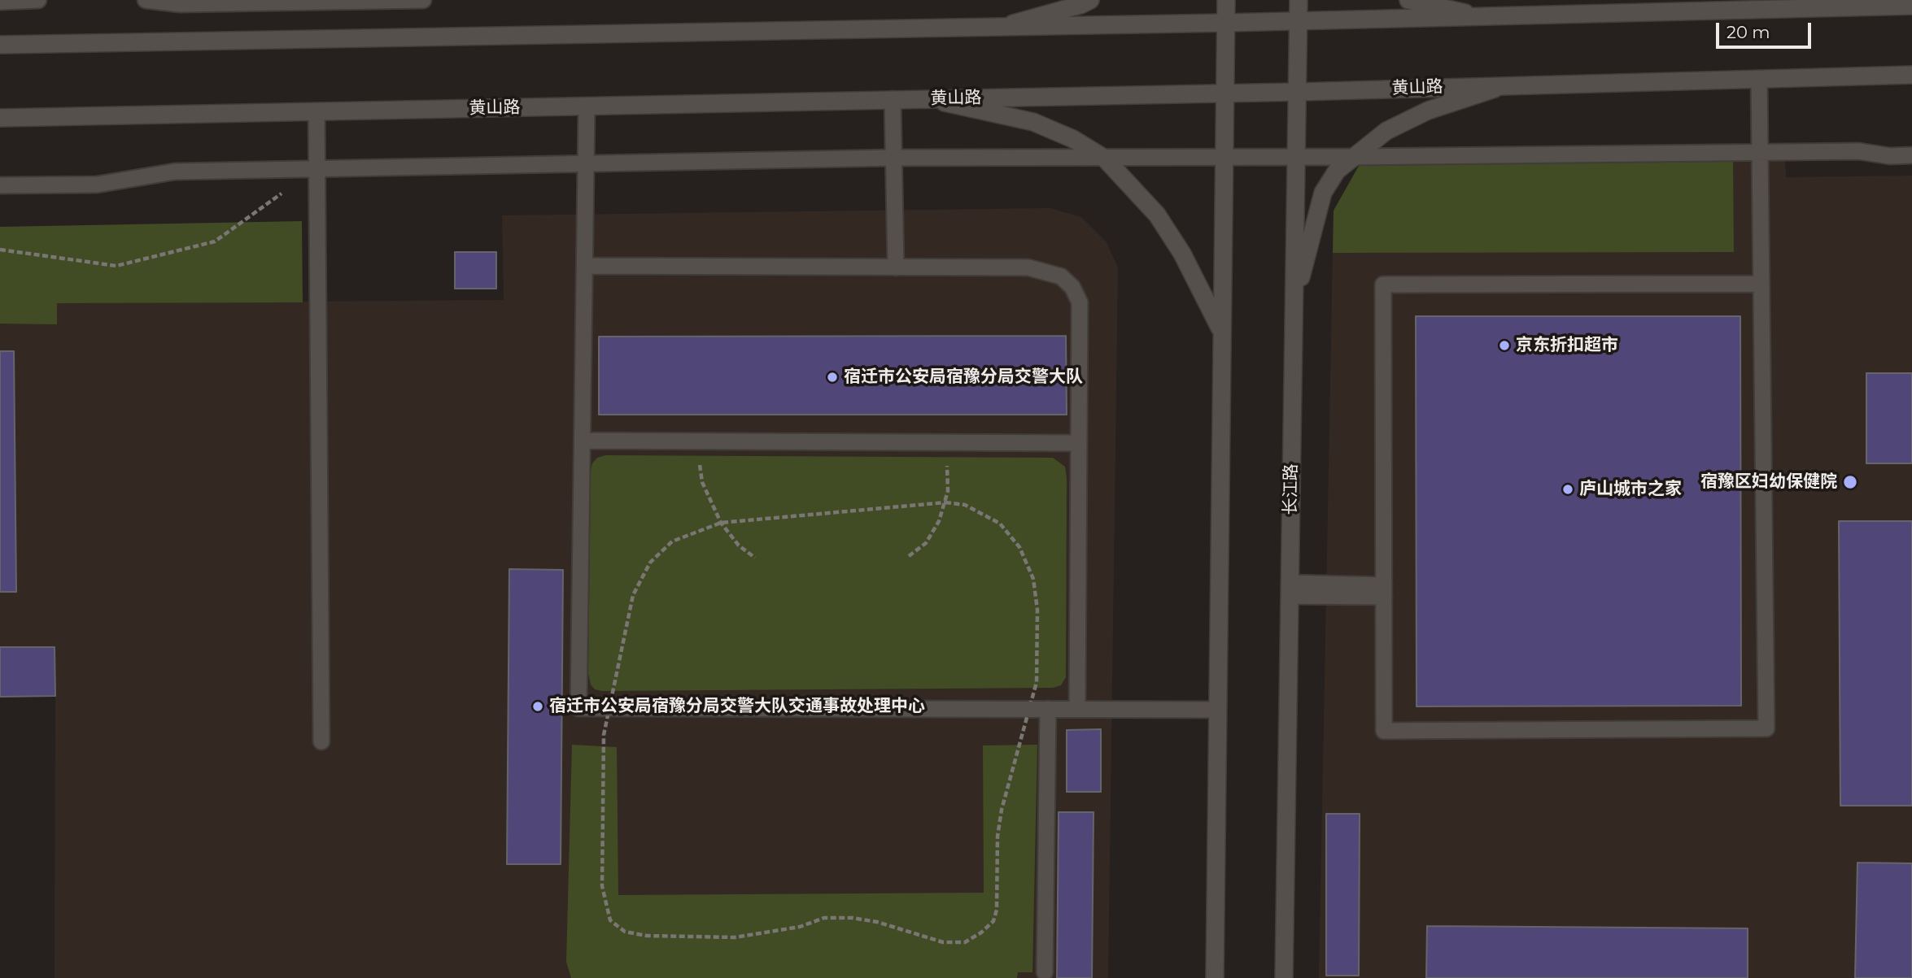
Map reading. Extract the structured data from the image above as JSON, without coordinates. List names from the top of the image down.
{
  "streets": {
    "main road": ["黄山路", "长江路"]
  },
  "crossings": [
    ["黄山路", "长江路"]
  ],
  "places": [
    "京东折扣超市",
    "宿迁市公安局宿豫分局交警大队",
    "宿豫区妇幼保健院",
    "庐山城市之家",
    "宿迁市公安局宿豫分局交警大队交通事故处理中心"
  ],
  "scale_bar": "20 m"
}
